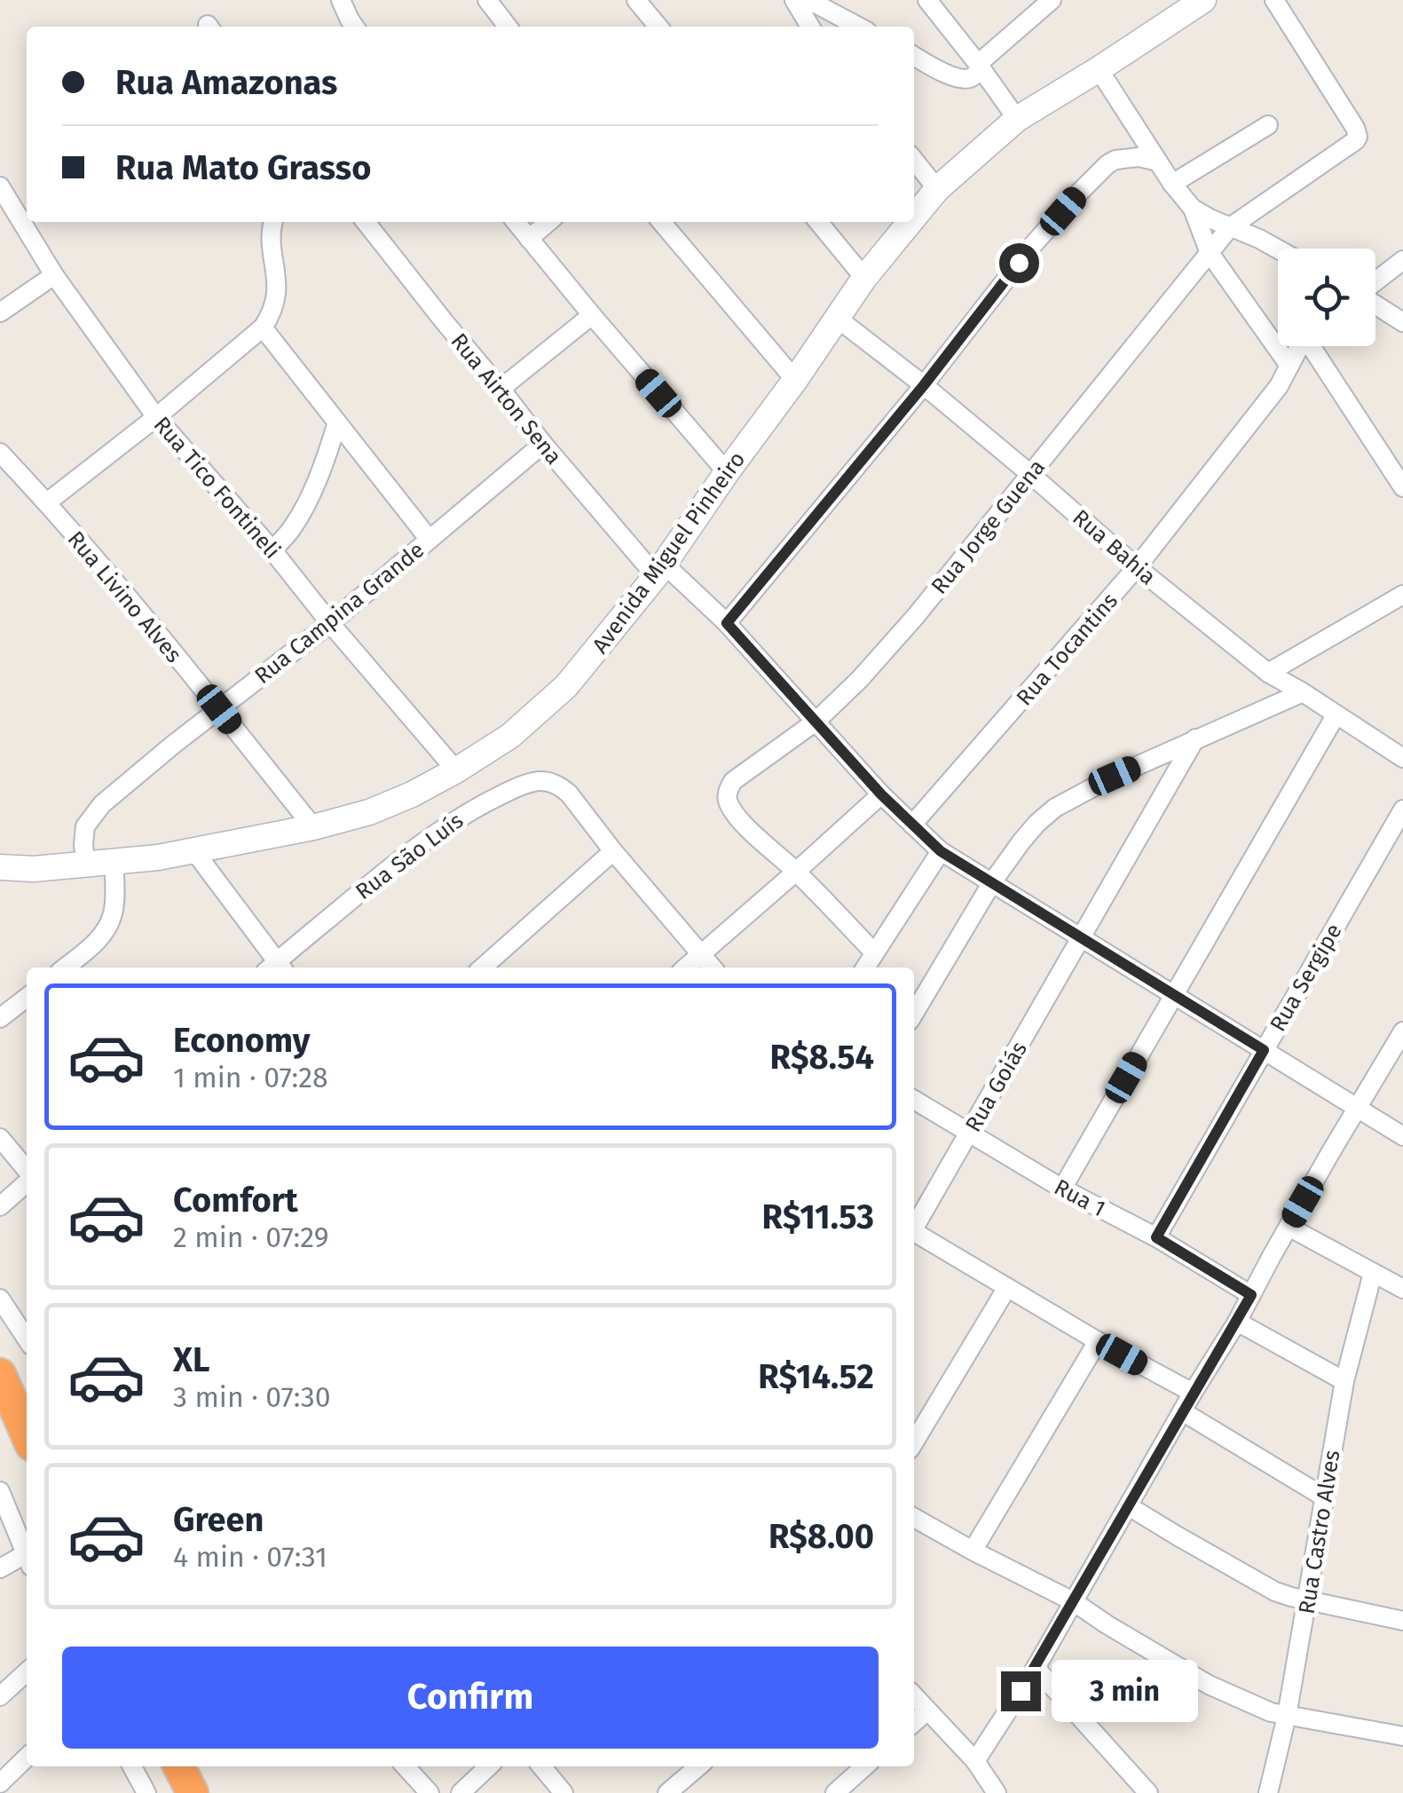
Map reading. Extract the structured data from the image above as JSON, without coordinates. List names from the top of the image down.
{
  "streets": {
    "street": [
      "Rua Airton Sena",
      "Rua Tico Fontineli",
      "Rua Jorge Guena",
      "Rua Bahia",
      "Avenida Miguel Pinheiro",
      "Rua Livino Alves",
      "Rua Campina Grande",
      "Rua Tocantins",
      "Rua São Luís",
      "Rua Sergipe",
      "Rua Goiás",
      "Rua 1",
      "Rua Castro Alves"
    ]
  },
  "crossings": [
    ["Rua Airton Sena", "Rua Jorge Guena"],
    ["Rua Airton Sena", "Avenida Miguel Pinheiro"],
    ["Rua Airton Sena", "Rua Campina Grande"],
    ["Rua Airton Sena", "Rua Tocantins"],
    ["Rua Airton Sena", "Rua Sergipe"],
    ["Rua Airton Sena", "Rua Goiás"],
    ["Rua Tico Fontineli", "Avenida Miguel Pinheiro"],
    ["Rua Tico Fontineli", "Rua Campina Grande"],
    ["Rua Jorge Guena", "Rua Bahia"],
    ["Rua Bahia", "Avenida Miguel Pinheiro"],
    ["Rua Bahia", "Rua Tocantins"],
    ["Avenida Miguel Pinheiro", "Rua Livino Alves"],
    ["Avenida Miguel Pinheiro", "Rua Campina Grande"],
    ["Rua Livino Alves", "Rua Campina Grande"],
    ["Rua Sergipe", "Rua 1"],
    ["Rua Goiás", "Rua 1"]
  ],
  "page": {
    "banner": ["Rua Amazonas", "Rua Mato Grasso"],
    "list": [
      {
        "name": "Economy",
        "note": "1 min · 07:28",
        "value": "R$8.54"
      },
      {
        "name": "Comfort",
        "note": "2 min · 07:29",
        "value": "R$11.53"
      },
      {
        "name": "XL",
        "note": "3 min · 07:30",
        "value": "R$14.52"
      },
      {
        "name": "Green",
        "note": "4 min · 07:31",
        "value": "R$8.00"
      }
    ],
    "buttons": "Confirm",
    "bubble": "3 min"
  }
}
